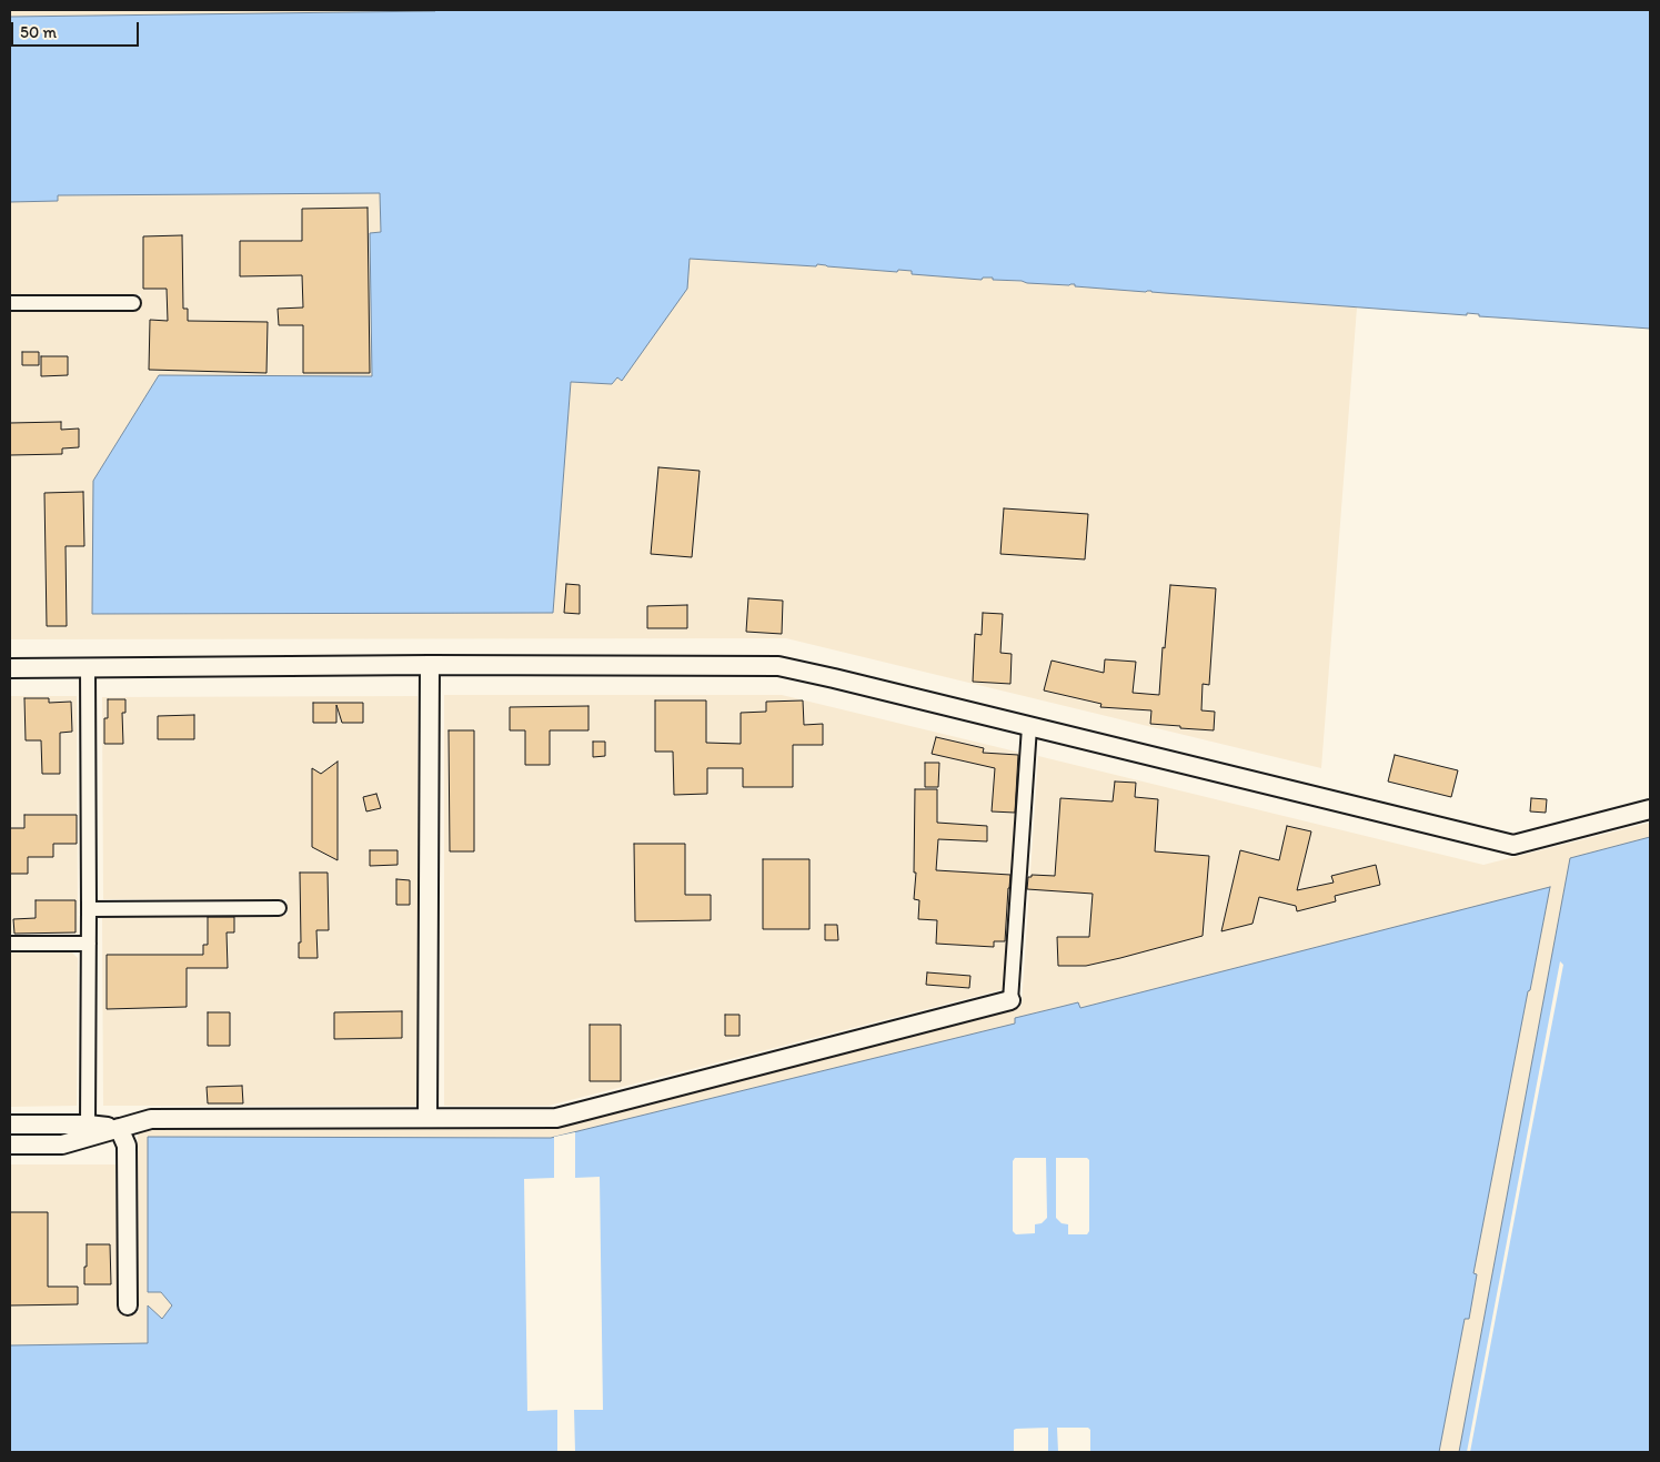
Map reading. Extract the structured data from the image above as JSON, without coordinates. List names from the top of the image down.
{
  "scale_bar": "50 m"
}
